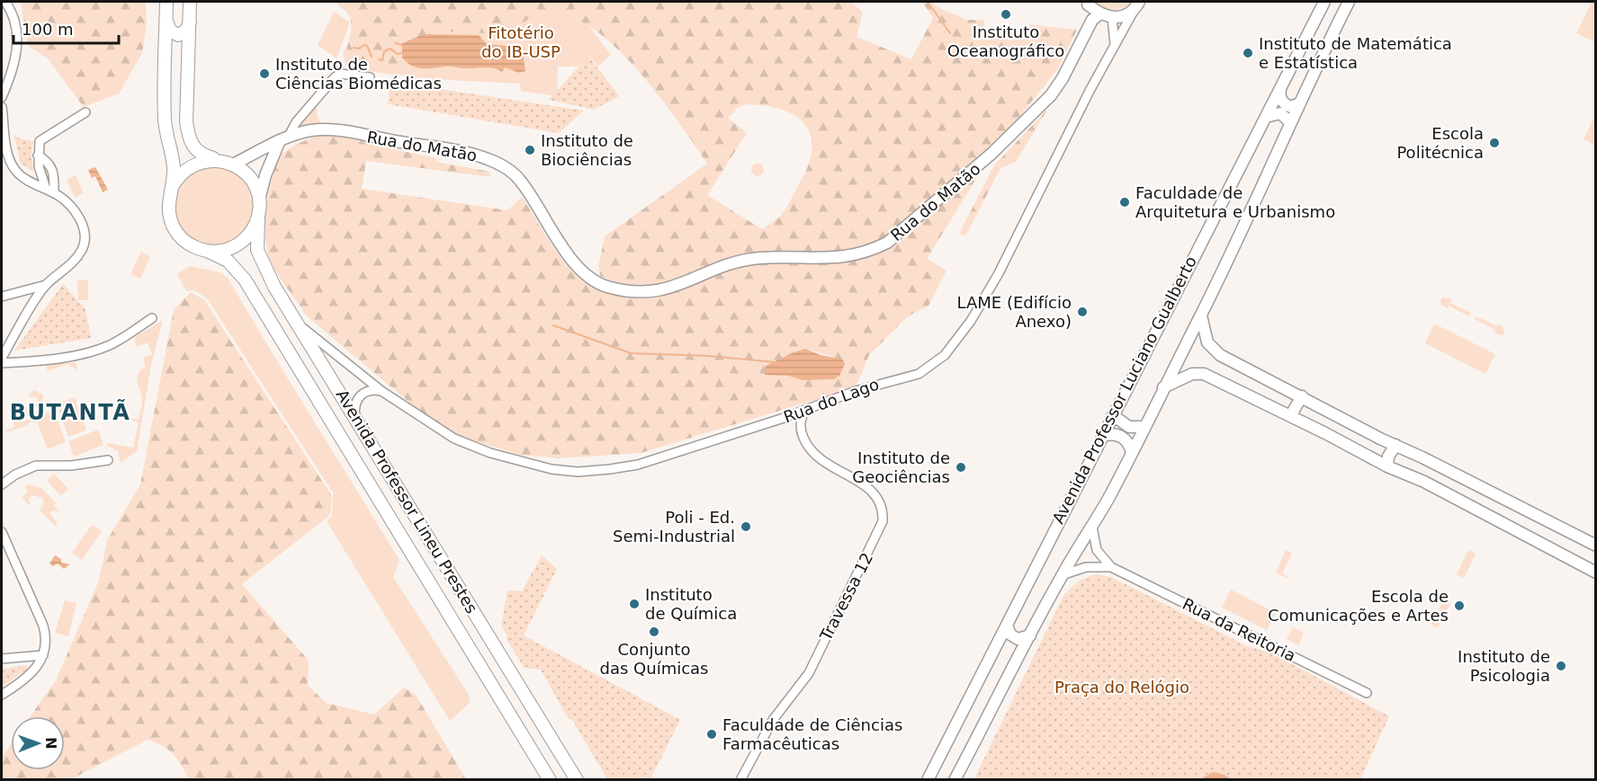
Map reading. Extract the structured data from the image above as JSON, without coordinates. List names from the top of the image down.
{
  "streets": {
    "main road": ["Avenida Professor Lineu Prestes"],
    "street": [
      "Rua do Matão",
      "Avenida Professor Luciano Gualberto",
      "Rua do Lago",
      "Travessa 12",
      "Rua da Reitoria"
    ]
  },
  "crossings": [
    ["Rua do Matão", "Avenida Professor Lineu Prestes"],
    ["Avenida Professor Luciano Gualberto", "Rua da Reitoria"],
    ["Rua do Lago", "Avenida Professor Lineu Prestes"],
    ["Rua do Lago", "Travessa 12"]
  ],
  "districts": ["BUTANTÃ"],
  "parks": ["Fitotério do IB-USP", "Praça do Relógio"],
  "places": [
    "Instituto Oceanográfico",
    "Instituto de Matemática e Estatística",
    "Instituto de Ciências Biomédicas",
    "Escola Politécnica",
    "Instituto de Biociências",
    "Faculdade de Arquitetura e Urbanismo",
    "LAME (Edifício Anexo)",
    "Instituto de Geociências",
    "Poli - Ed. Semi-Industrial",
    "Instituto de Química",
    "Escola de Comunicações e Artes",
    "Conjunto das Químicas",
    "Instituto de Psicologia",
    "Faculdade de Ciências Farmacêuticas"
  ],
  "scale_bar": "100 m",
  "north": "right"
}
